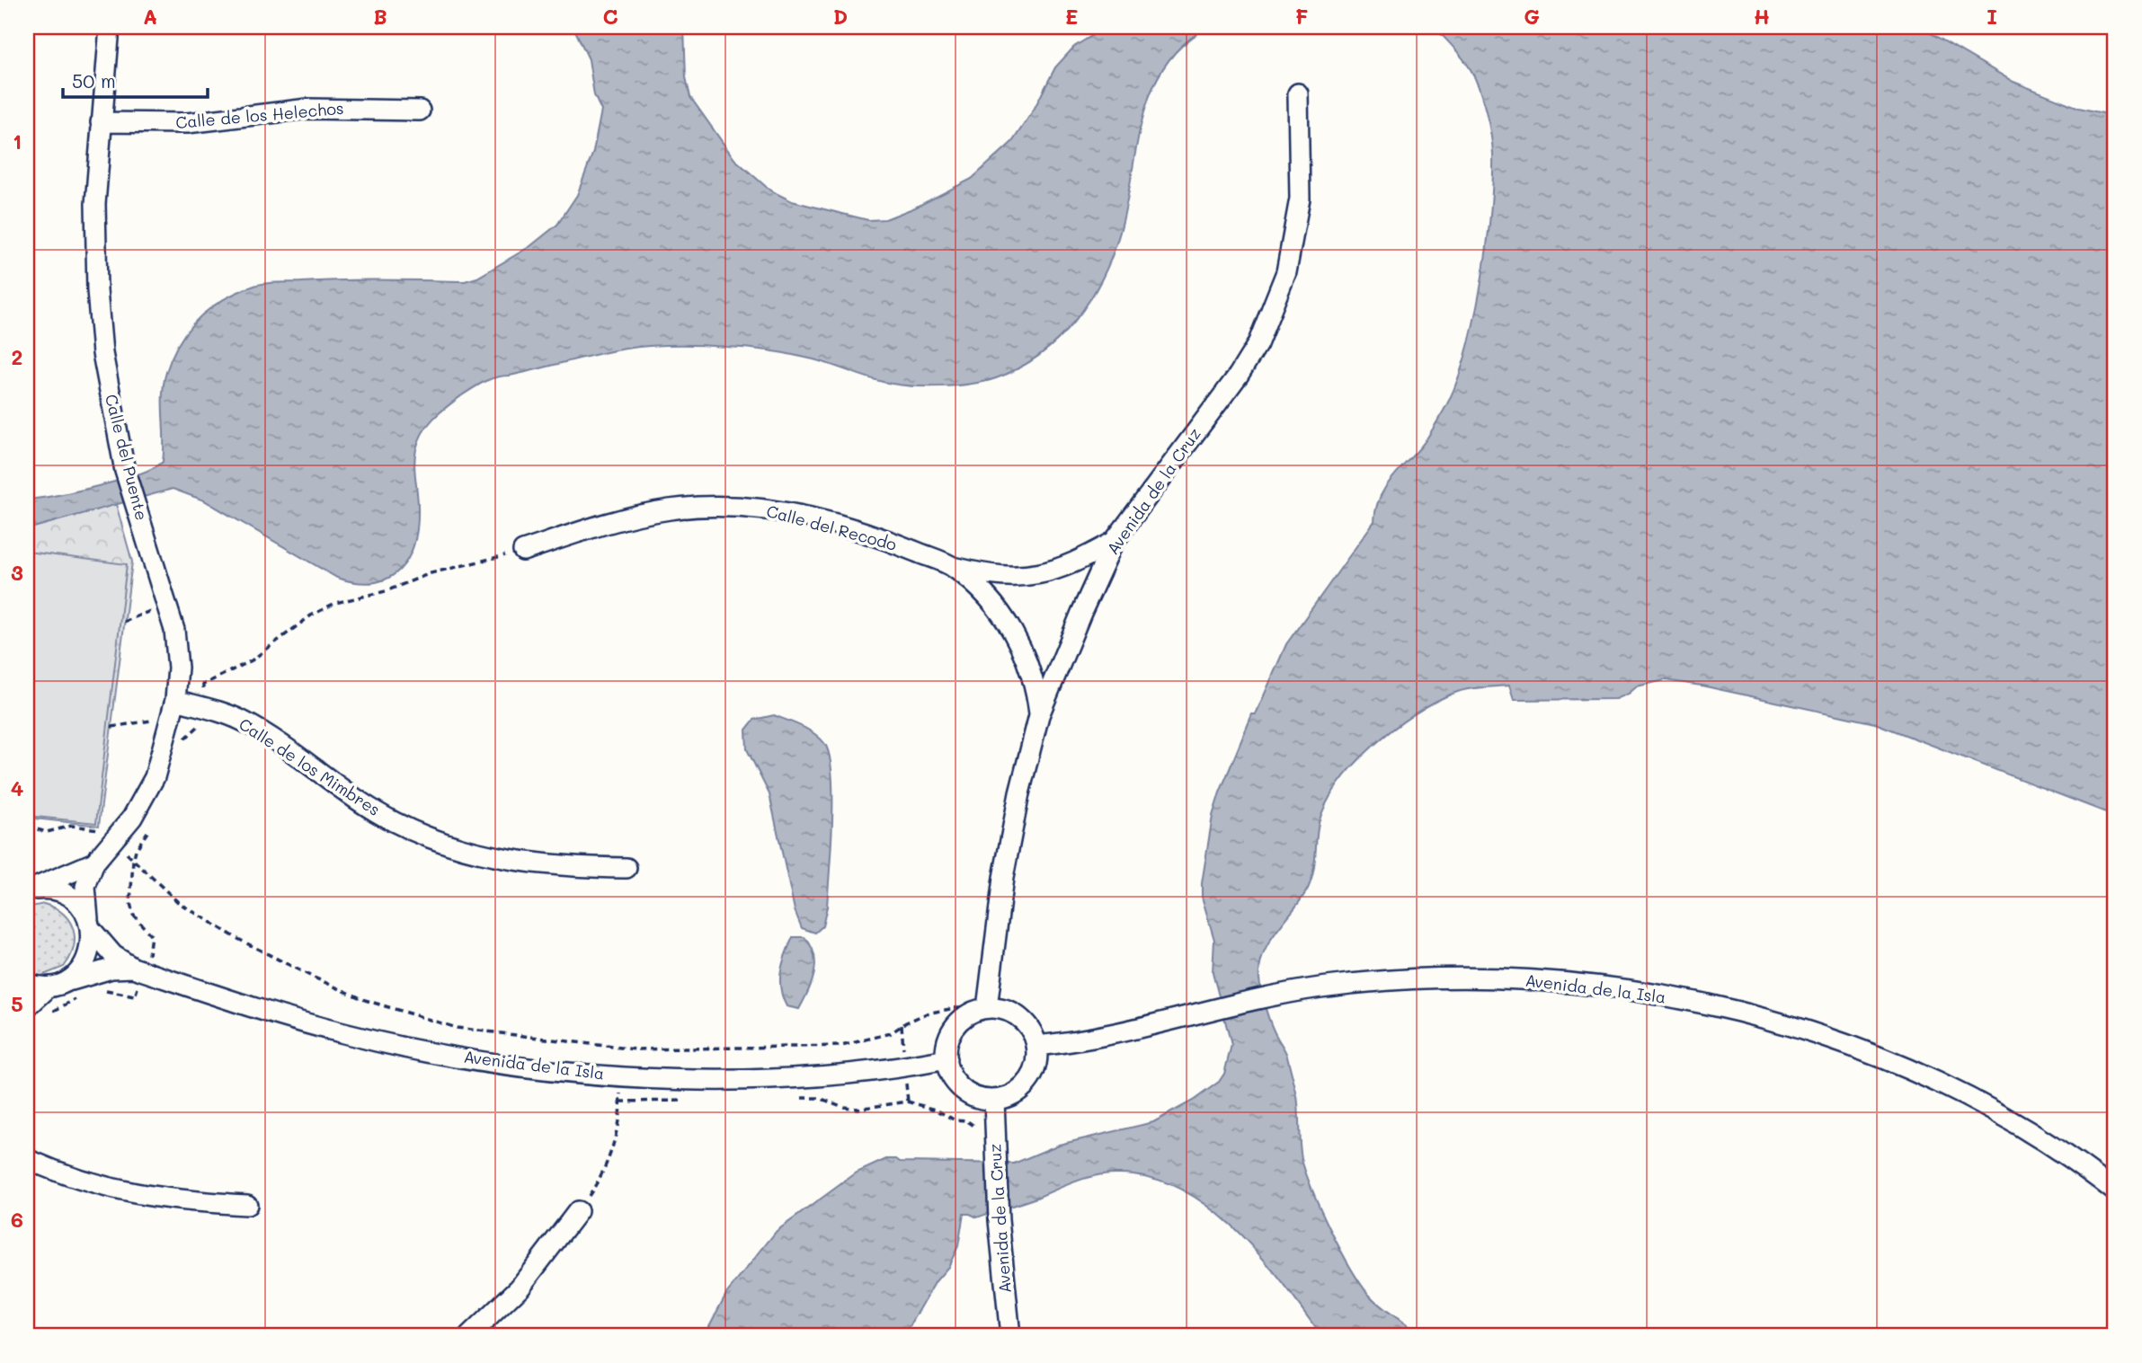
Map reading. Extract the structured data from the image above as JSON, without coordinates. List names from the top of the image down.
{
  "streets": {
    "street": [
      "Calle de los Helechos",
      "Calle del Puente",
      "Avenida de la Cruz",
      "Calle del Recodo",
      "Calle de los Mimbres",
      "Avenida de la Isla"
    ]
  },
  "crossings": [
    ["Calle de los Helechos", "Calle del Puente"],
    ["Calle del Puente", "Calle de los Mimbres"],
    ["Calle del Puente", "Avenida de la Isla"],
    ["Avenida de la Cruz", "Calle del Recodo"],
    ["Avenida de la Cruz", "Avenida de la Isla"]
  ],
  "scale_bar": "50 m",
  "grid": {
    "columns": [
      "A",
      "B",
      "C",
      "D",
      "E",
      "F",
      "G",
      "H",
      "I"
    ],
    "rows": [
      "1",
      "2",
      "3",
      "4",
      "5",
      "6"
    ]
  }
}
